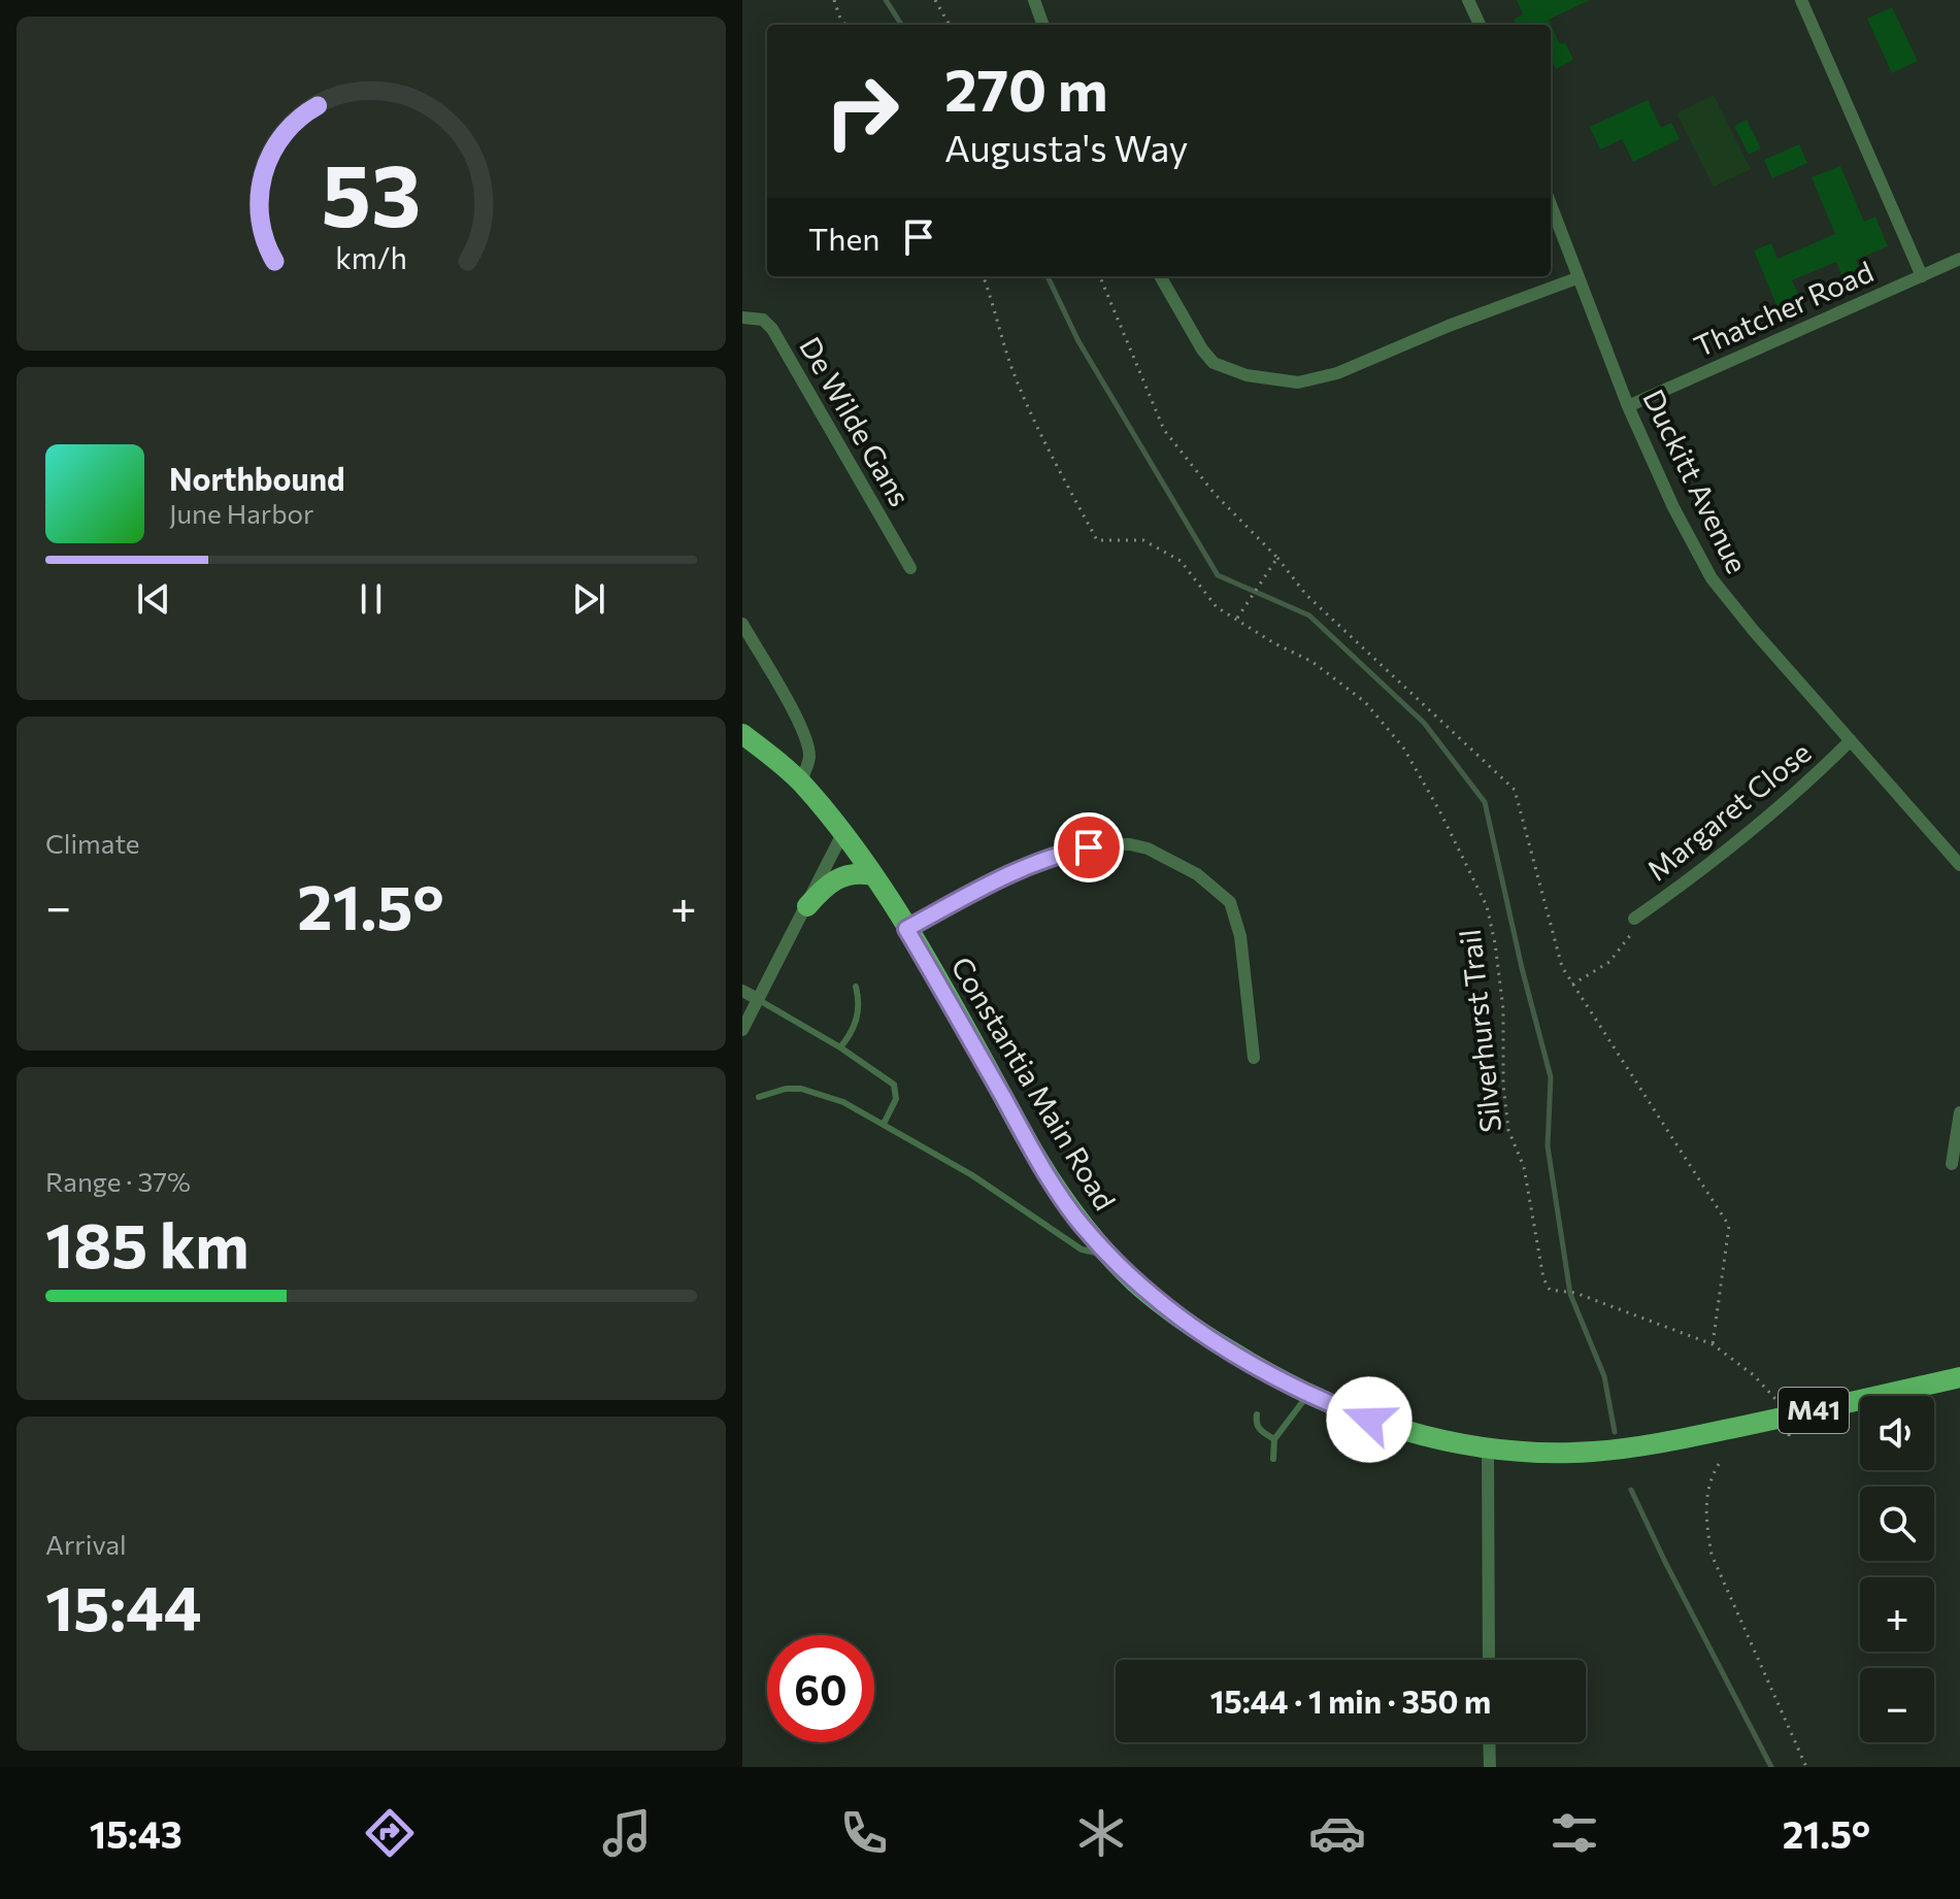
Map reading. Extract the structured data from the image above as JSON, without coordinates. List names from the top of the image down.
{
  "streets": {
    "main road": ["Constantia Main Road", "M41"],
    "street": [
      "Thatcher Road",
      "De Wilde Gans",
      "Duckitt Avenue",
      "Margaret Close"
    ],
    "path": ["Silverhurst Trail"]
  },
  "crossings": [
    ["Thatcher Road", "Duckitt Avenue"],
    ["Duckitt Avenue", "Margaret Close"]
  ],
  "page": {
    "turn": ["270 m", "Augusta's Way"],
    "then": "Then",
    "song": ["Northbound", "June Harbor"],
    "tile": [
      "Climate",
      ["Range · 37%", "185 km"],
      ["Arrival", "15:44"]
    ],
    "heat": ["−", "21.5°", "+"],
    "map_buttons": ["+", "−"],
    "limit": "60",
    "trip": "15:44 · 1 min · 350 m",
    "tabs": ["15:43", "21.5°"],
    "gauge": ["53", "km/h"]
  }
}
